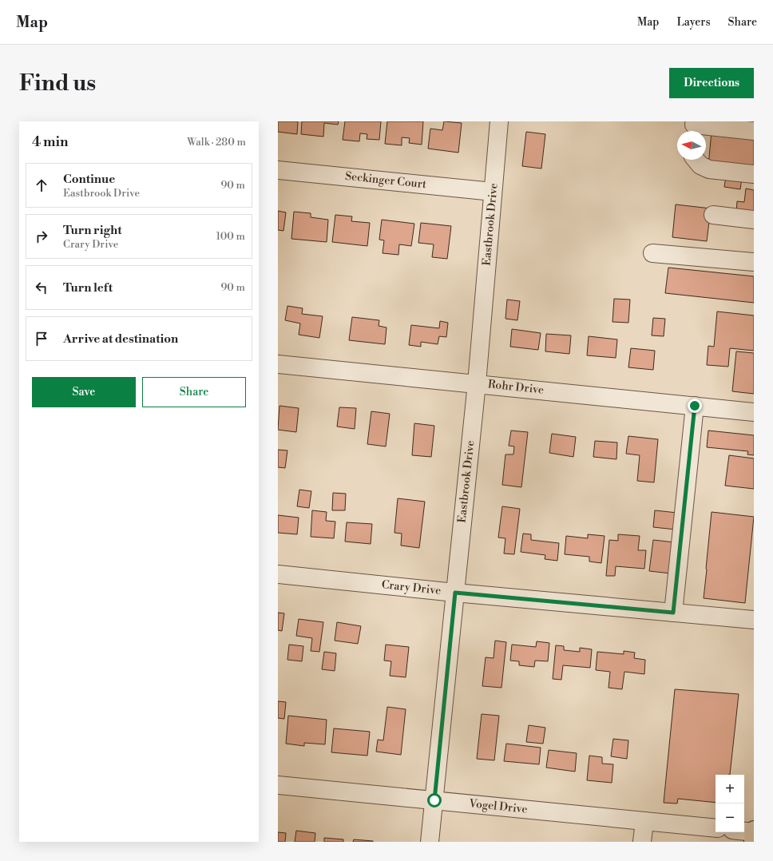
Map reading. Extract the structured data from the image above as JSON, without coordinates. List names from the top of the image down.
{
  "streets": {
    "street": [
      "Seckinger Court",
      "Eastbrook Drive",
      "Rohr Drive",
      "Crary Drive",
      "Vogel Drive"
    ]
  },
  "crossings": [
    ["Seckinger Court", "Eastbrook Drive"],
    ["Eastbrook Drive", "Rohr Drive"],
    ["Eastbrook Drive", "Crary Drive"],
    ["Eastbrook Drive", "Vogel Drive"]
  ],
  "north": "left",
  "page": {
    "header": "Map",
    "nav": ["Map", "Layers", "Share"],
    "buttons": [
      "Directions",
      ["Save", "Share"]
    ],
    "title": "Find us",
    "heading": ["4 min", "Walk · 280 m"],
    "list": [
      ["Continue", "Eastbrook Drive", "90 m"],
      ["Turn right", "Crary Drive", "100 m"],
      ["Turn left", "90 m"],
      "Arrive at destination"
    ],
    "map_buttons": ["+", "−"]
  }
}
